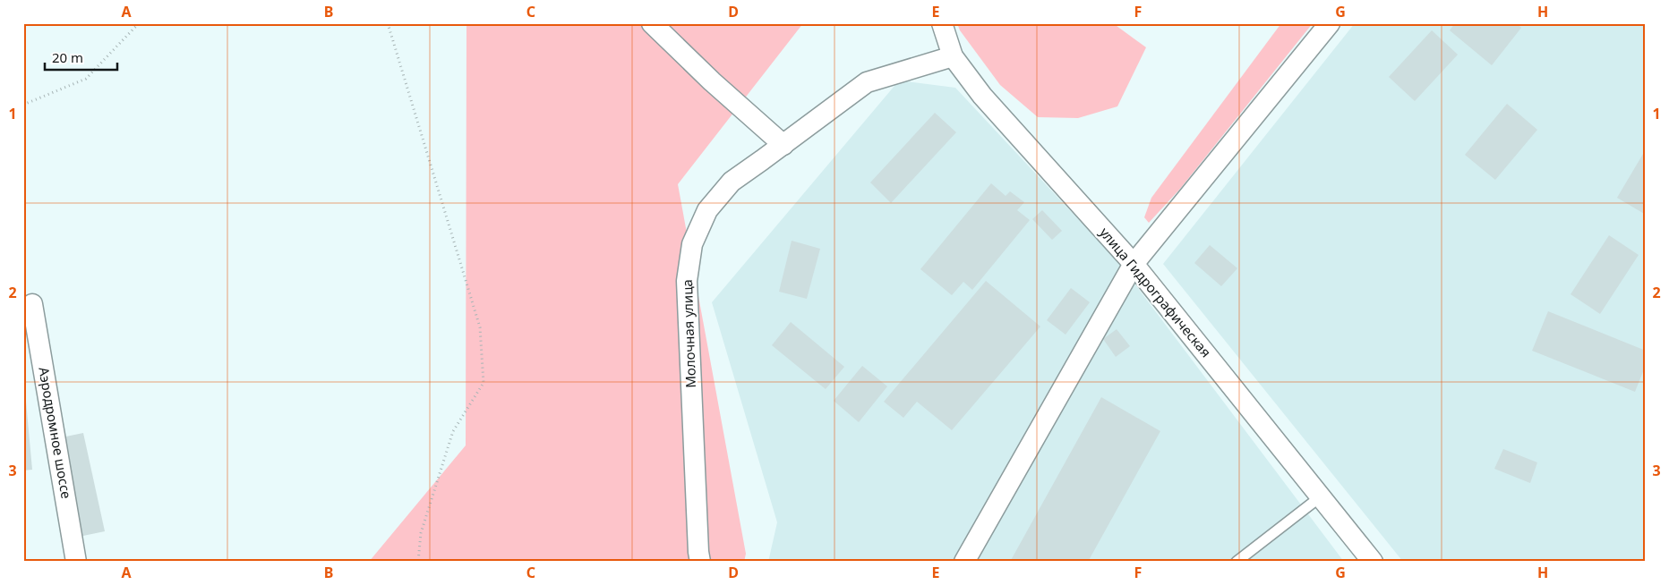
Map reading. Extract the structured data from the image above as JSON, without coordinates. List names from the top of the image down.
{
  "streets": {
    "street": ["улица Гидрографическая", "Молочная улица", "Аэродромное шоссе"]
  },
  "crossings": [
    ["улица Гидрографическая", "Молочная улица"]
  ],
  "scale_bar": "20 m",
  "grid": {
    "columns": [
      "A",
      "B",
      "C",
      "D",
      "E",
      "F",
      "G",
      "H"
    ],
    "rows": ["1", "2", "3"]
  }
}
